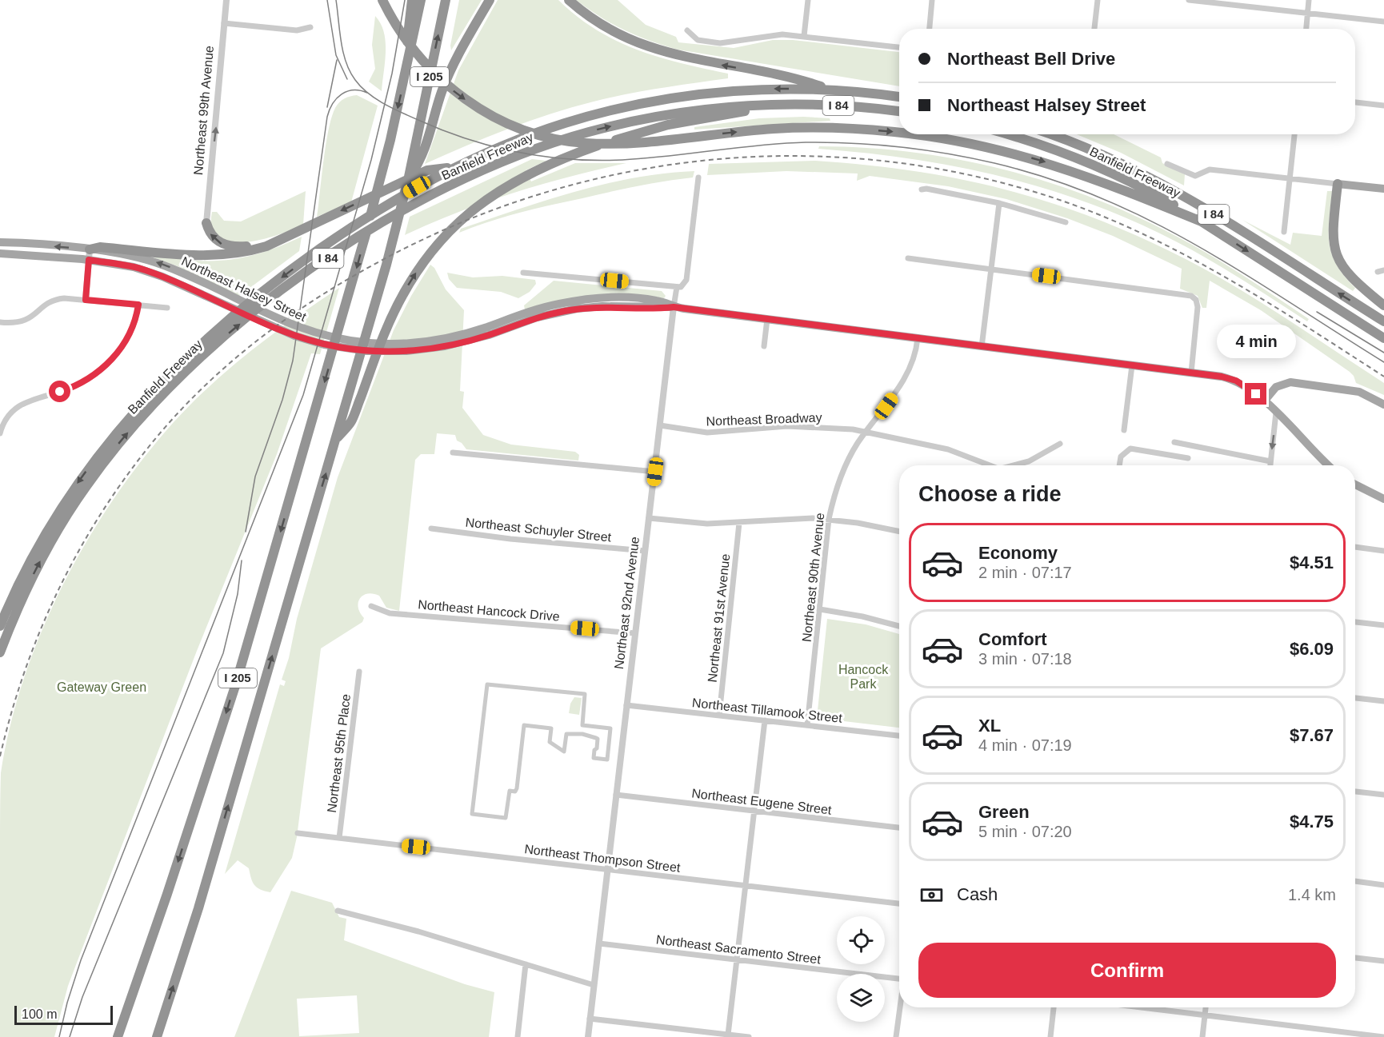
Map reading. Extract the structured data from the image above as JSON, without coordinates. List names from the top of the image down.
{
  "streets": {
    "highway": ["I 205", "I 84", "Banfield Freeway"],
    "main road": ["Northeast Halsey Street"],
    "street": [
      "Northeast 99th Avenue",
      "Northeast Broadway",
      "Northeast Schuyler Street",
      "Northeast 90th Avenue",
      "Northeast 92nd Avenue",
      "Northeast Hancock Drive",
      "Northeast 91st Avenue",
      "Northeast Tillamook Street",
      "Northeast 95th Place",
      "Northeast Eugene Street",
      "Northeast Thompson Street",
      "Northeast Sacramento Street"
    ]
  },
  "crossings": [
    ["Northeast Halsey Street", "Northeast 90th Avenue"],
    ["Northeast Halsey Street", "Northeast 92nd Avenue"],
    ["Northeast Broadway", "Northeast 90th Avenue"],
    ["Northeast Broadway", "Northeast 92nd Avenue"],
    ["Northeast Schuyler Street", "Northeast 92nd Avenue"],
    ["Northeast 90th Avenue", "Northeast Tillamook Street"],
    ["Northeast 92nd Avenue", "Northeast Hancock Drive"],
    ["Northeast 92nd Avenue", "Northeast Tillamook Street"],
    ["Northeast 92nd Avenue", "Northeast Eugene Street"],
    ["Northeast 92nd Avenue", "Northeast Thompson Street"],
    ["Northeast 92nd Avenue", "Northeast Sacramento Street"],
    ["Northeast 91st Avenue", "Northeast Tillamook Street"],
    ["Northeast 95th Place", "Northeast Thompson Street"]
  ],
  "one_way": ["Northeast 99th Avenue"],
  "parks": ["Hancock Park", "Gateway Green"],
  "scale_bar": "100 m",
  "page": {
    "banner": ["Northeast Bell Drive", "Northeast Halsey Street"],
    "bubble": "4 min",
    "heading": "Choose a ride",
    "list": [
      {
        "name": "Economy",
        "note": "2 min · 07:17",
        "value": "$4.51"
      },
      {
        "name": "Comfort",
        "note": "3 min · 07:18",
        "value": "$6.09"
      },
      {
        "name": "XL",
        "note": "4 min · 07:19",
        "value": "$7.67"
      },
      {
        "name": "Green",
        "note": "5 min · 07:20",
        "value": "$4.75"
      }
    ],
    "pay": ["Cash", "1.4 km"],
    "buttons": "Confirm",
    "scale": "100 m"
  }
}
